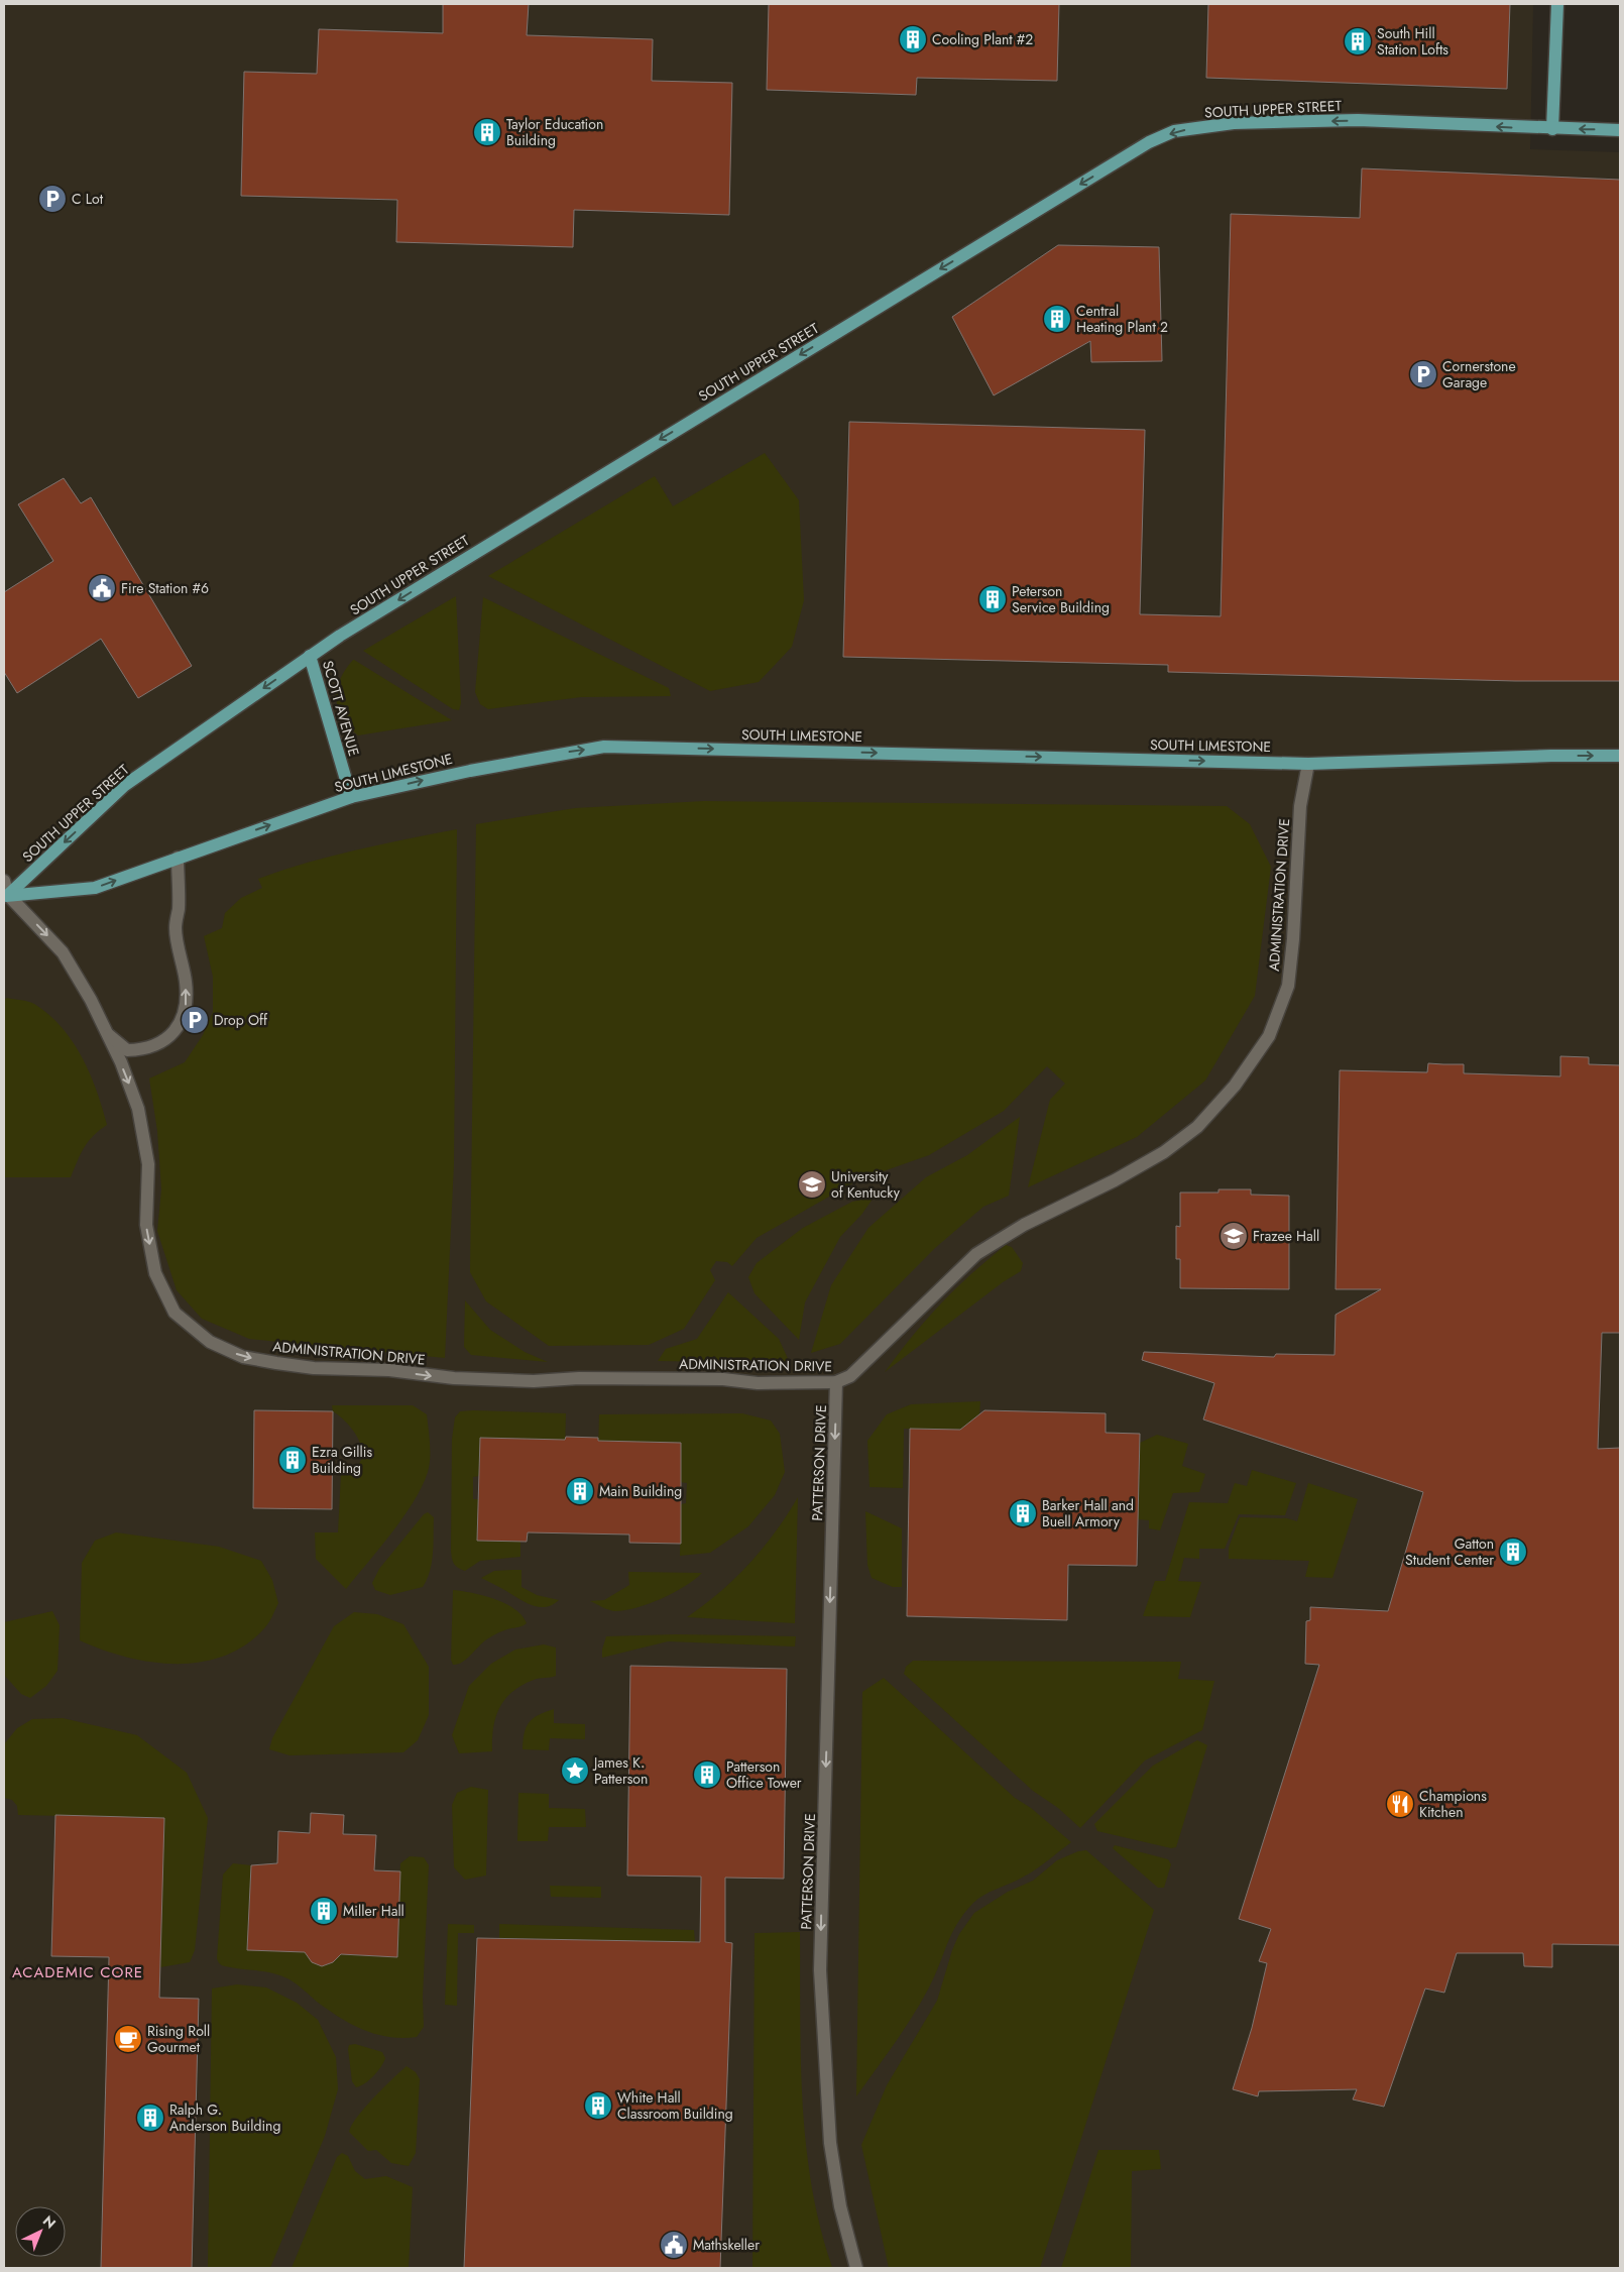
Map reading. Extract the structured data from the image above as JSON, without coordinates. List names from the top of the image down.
{
  "streets": {
    "main road": ["SOUTH UPPER STREET", "SCOTT AVENUE", "SOUTH LIMESTONE"],
    "street": ["ADMINISTRATION DRIVE", "PATTERSON DRIVE"]
  },
  "crossings": [
    ["SOUTH UPPER STREET", "SCOTT AVENUE"],
    ["SOUTH UPPER STREET", "SOUTH LIMESTONE"],
    ["SOUTH UPPER STREET", "ADMINISTRATION DRIVE"],
    ["SCOTT AVENUE", "SOUTH LIMESTONE"],
    ["SOUTH LIMESTONE", "ADMINISTRATION DRIVE"],
    ["ADMINISTRATION DRIVE", "PATTERSON DRIVE"]
  ],
  "one_way": ["SOUTH UPPER STREET", "SOUTH LIMESTONE", "PATTERSON DRIVE"],
  "districts": ["ACADEMIC CORE"],
  "places": {
    "building": [
      "Cooling Plant #2",
      "South Hill Station Lofts",
      "Taylor Education Building",
      "Central Heating Plant 2",
      "Peterson Service Building",
      "Ezra Gillis Building",
      "Main Building",
      "Barker Hall and Buell Armory",
      "Gatton Student Center",
      "Patterson Office Tower",
      "Miller Hall",
      "White Hall Classroom Building",
      "Ralph G. Anderson Building"
    ],
    "parking": ["C Lot", "Cornerstone Garage", "Drop Off"],
    "public building": ["Fire Station #6", "Mathskeller"],
    "school or university": ["University of Kentucky", "Frazee Hall"],
    "place": ["James K. Patterson"],
    "restaurant": ["Champions Kitchen"],
    "cafe": ["Rising Roll Gourmet"]
  },
  "north": "top right"
}
